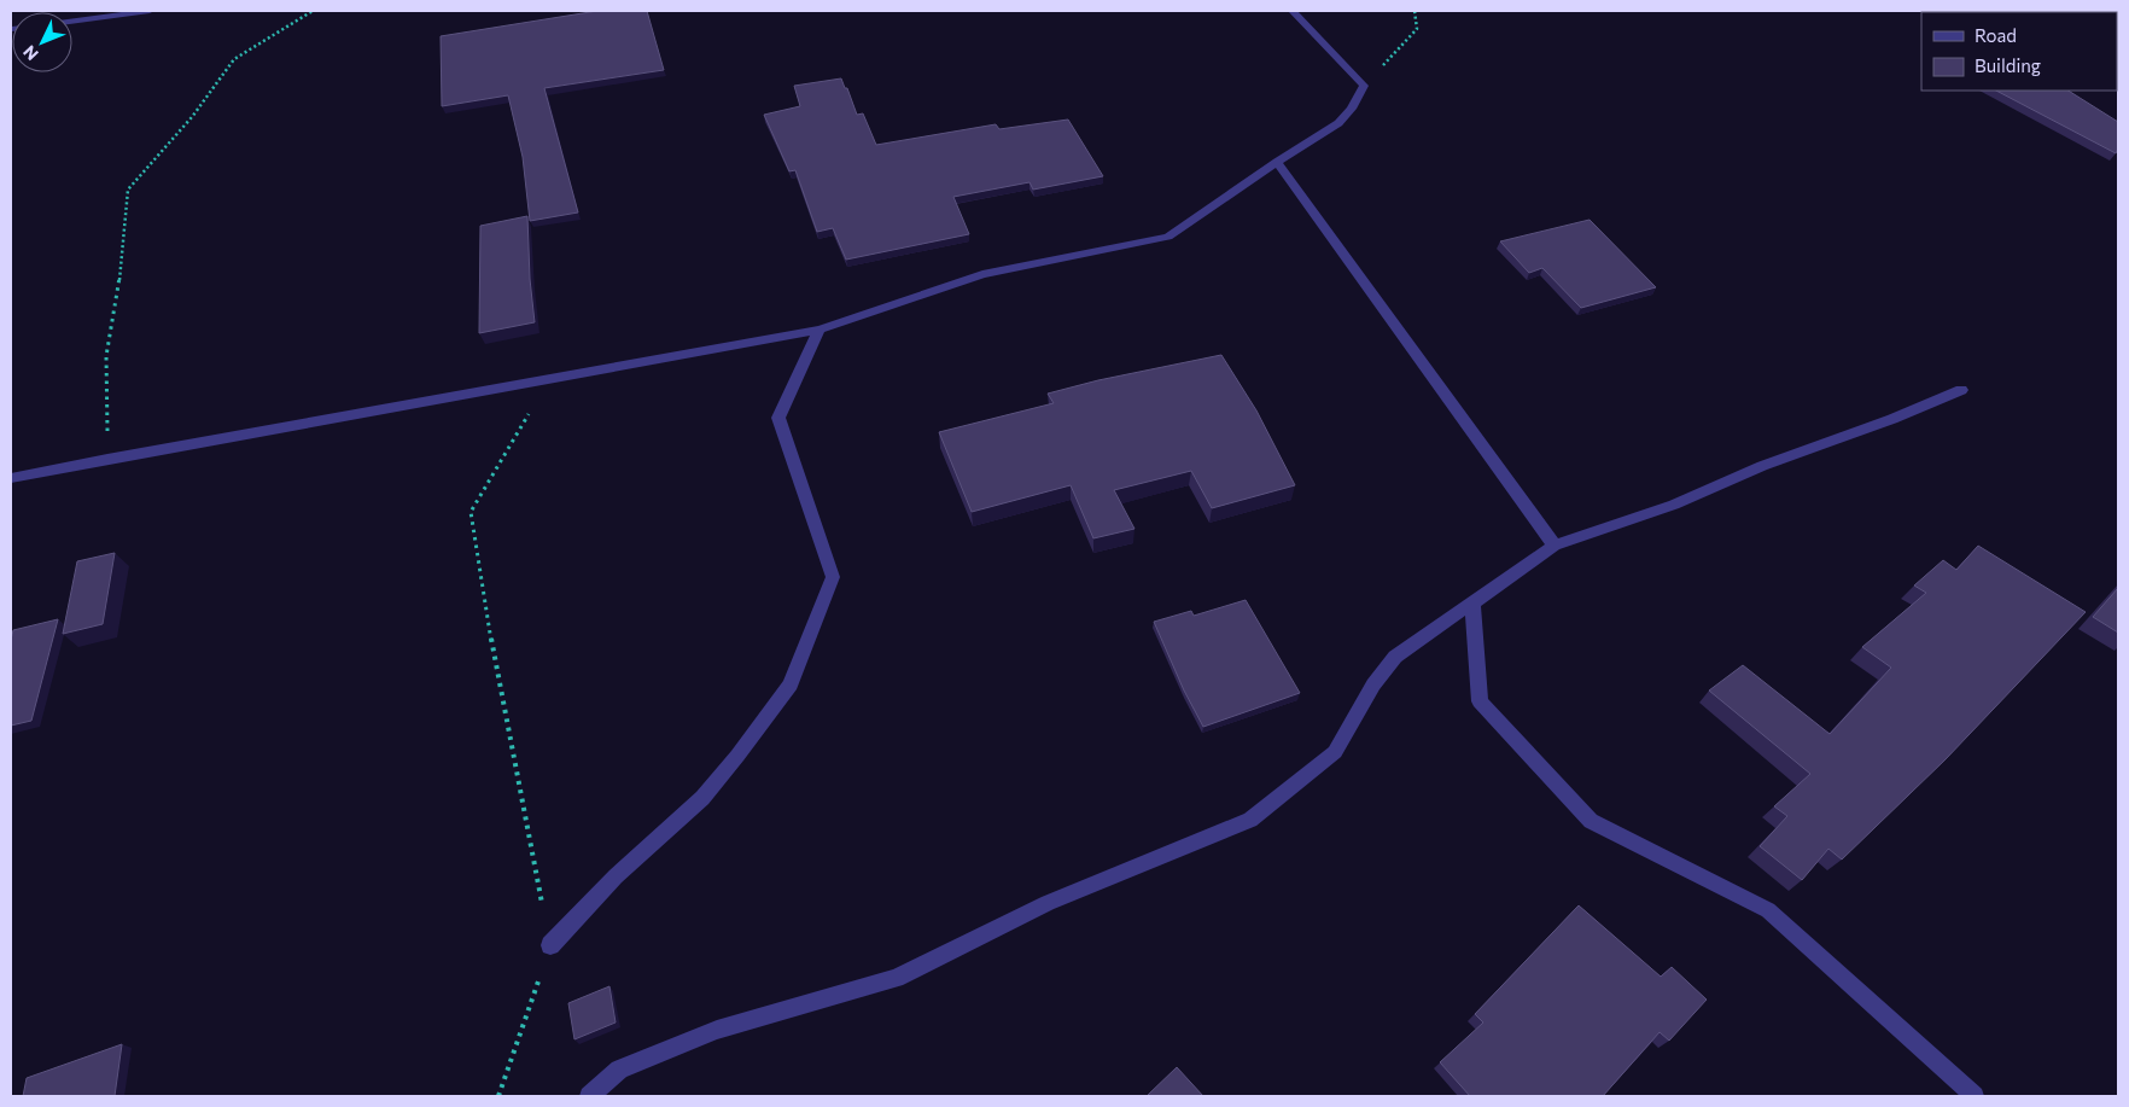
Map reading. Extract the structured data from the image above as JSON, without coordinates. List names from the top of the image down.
{
  "legend": ["Road", "Building"],
  "north": "bottom left"
}
